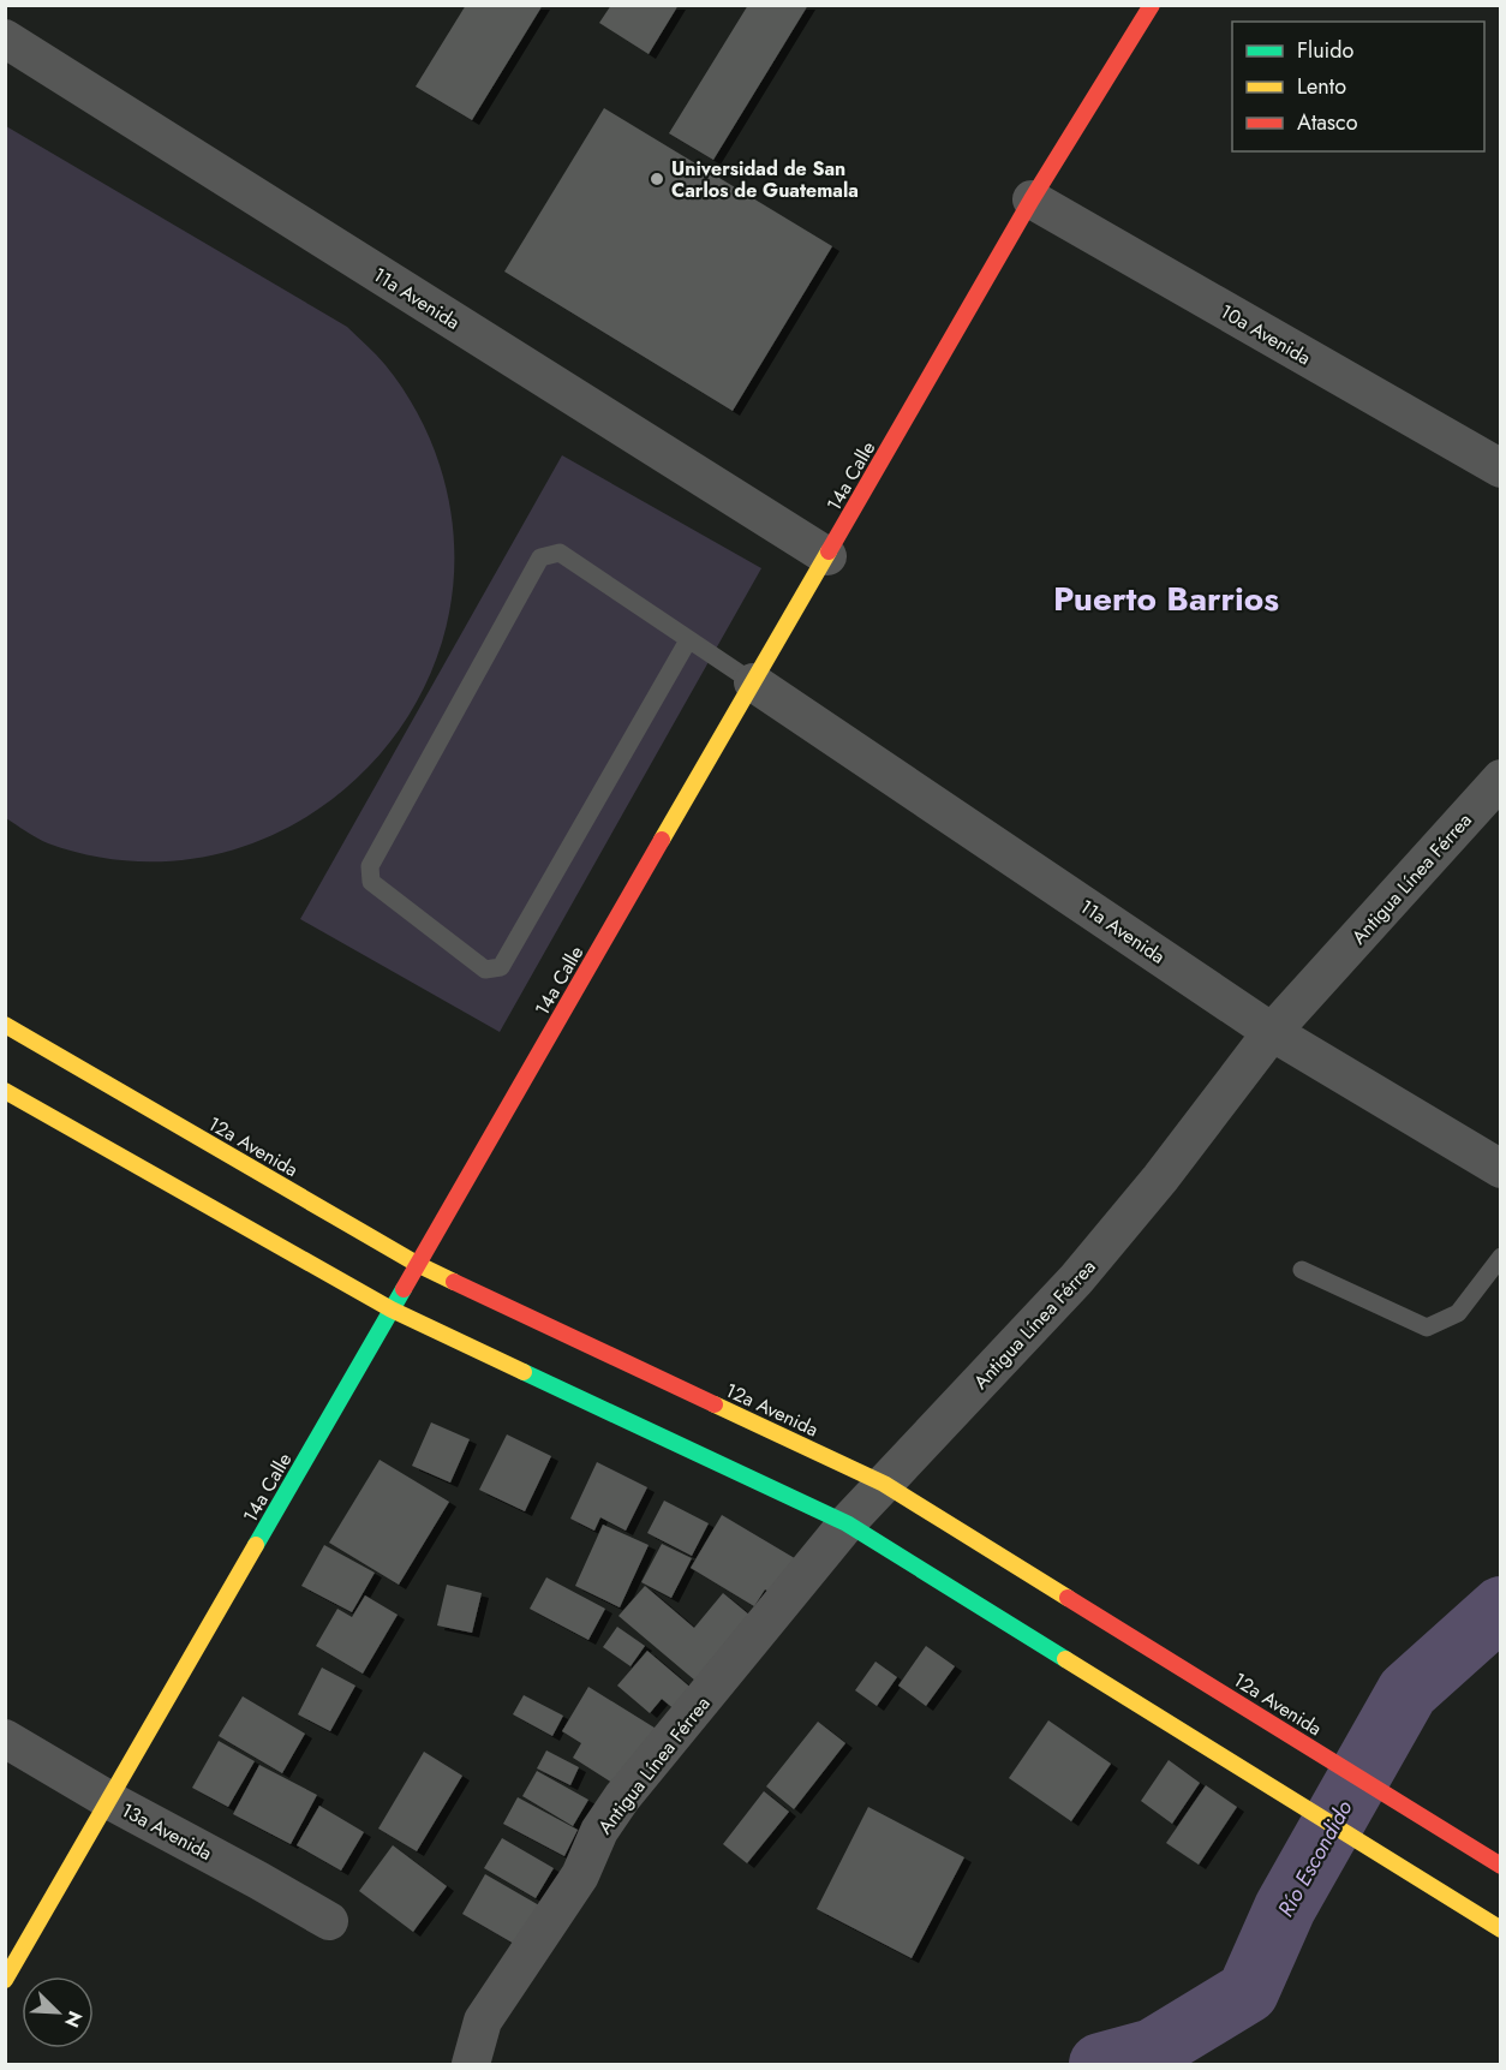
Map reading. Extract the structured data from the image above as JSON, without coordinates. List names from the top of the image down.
{
  "streets": {
    "main road": ["14a Calle", "12a Avenida"],
    "street": [
      "11a Avenida",
      "10a Avenida",
      "Antigua Línea Férrea",
      "13a Avenida"
    ]
  },
  "crossings": [
    ["11a Avenida", "14a Calle"],
    ["11a Avenida", "Antigua Línea Férrea"],
    ["10a Avenida", "14a Calle"],
    ["14a Calle", "12a Avenida"],
    ["14a Calle", "13a Avenida"],
    ["Antigua Línea Férrea", "12a Avenida"]
  ],
  "districts": ["Puerto Barrios"],
  "water": ["Río Escondido"],
  "places": ["Universidad de San Carlos de Guatemala"],
  "legend": ["Fluido", "Lento", "Atasco"],
  "north": "bottom right"
}
